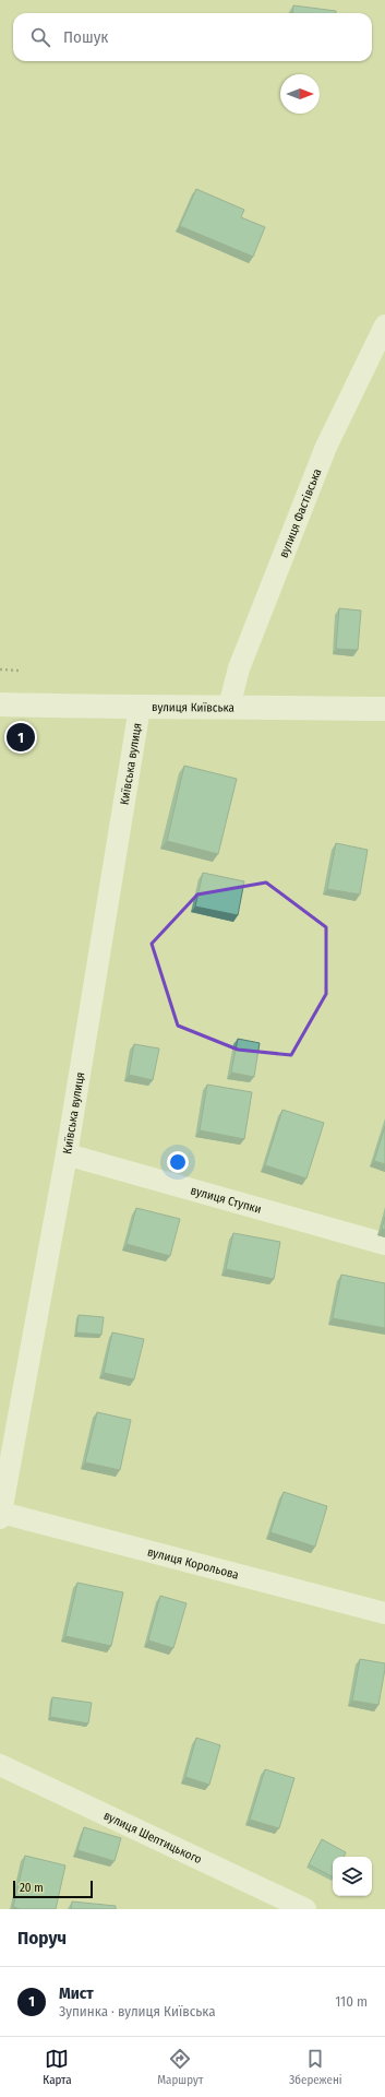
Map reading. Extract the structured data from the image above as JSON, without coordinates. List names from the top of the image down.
{
  "streets": {
    "street": [
      "вулиця Фастівська",
      "вулиця Київська",
      "Київська вулиця",
      "вулиця Ступки",
      "вулиця Корольова",
      "вулиця Шептицького"
    ]
  },
  "crossings": [
    ["вулиця Фастівська", "вулиця Київська"],
    ["вулиця Київська", "Київська вулиця"],
    ["Київська вулиця", "вулиця Ступки"],
    ["Київська вулиця", "вулиця Корольова"]
  ],
  "scale_bar": "20 m",
  "north": "right",
  "page": {
    "search": "Пошук",
    "pins": "1",
    "scale": "20 m",
    "heading": "Поруч",
    "list": [
      {
        "mark": "1",
        "name": "Мист",
        "note": "Зупинка · вулиця Київська",
        "value": "110 m"
      }
    ],
    "nav": ["Карта", "Маршрут", "Збережені"]
  }
}
